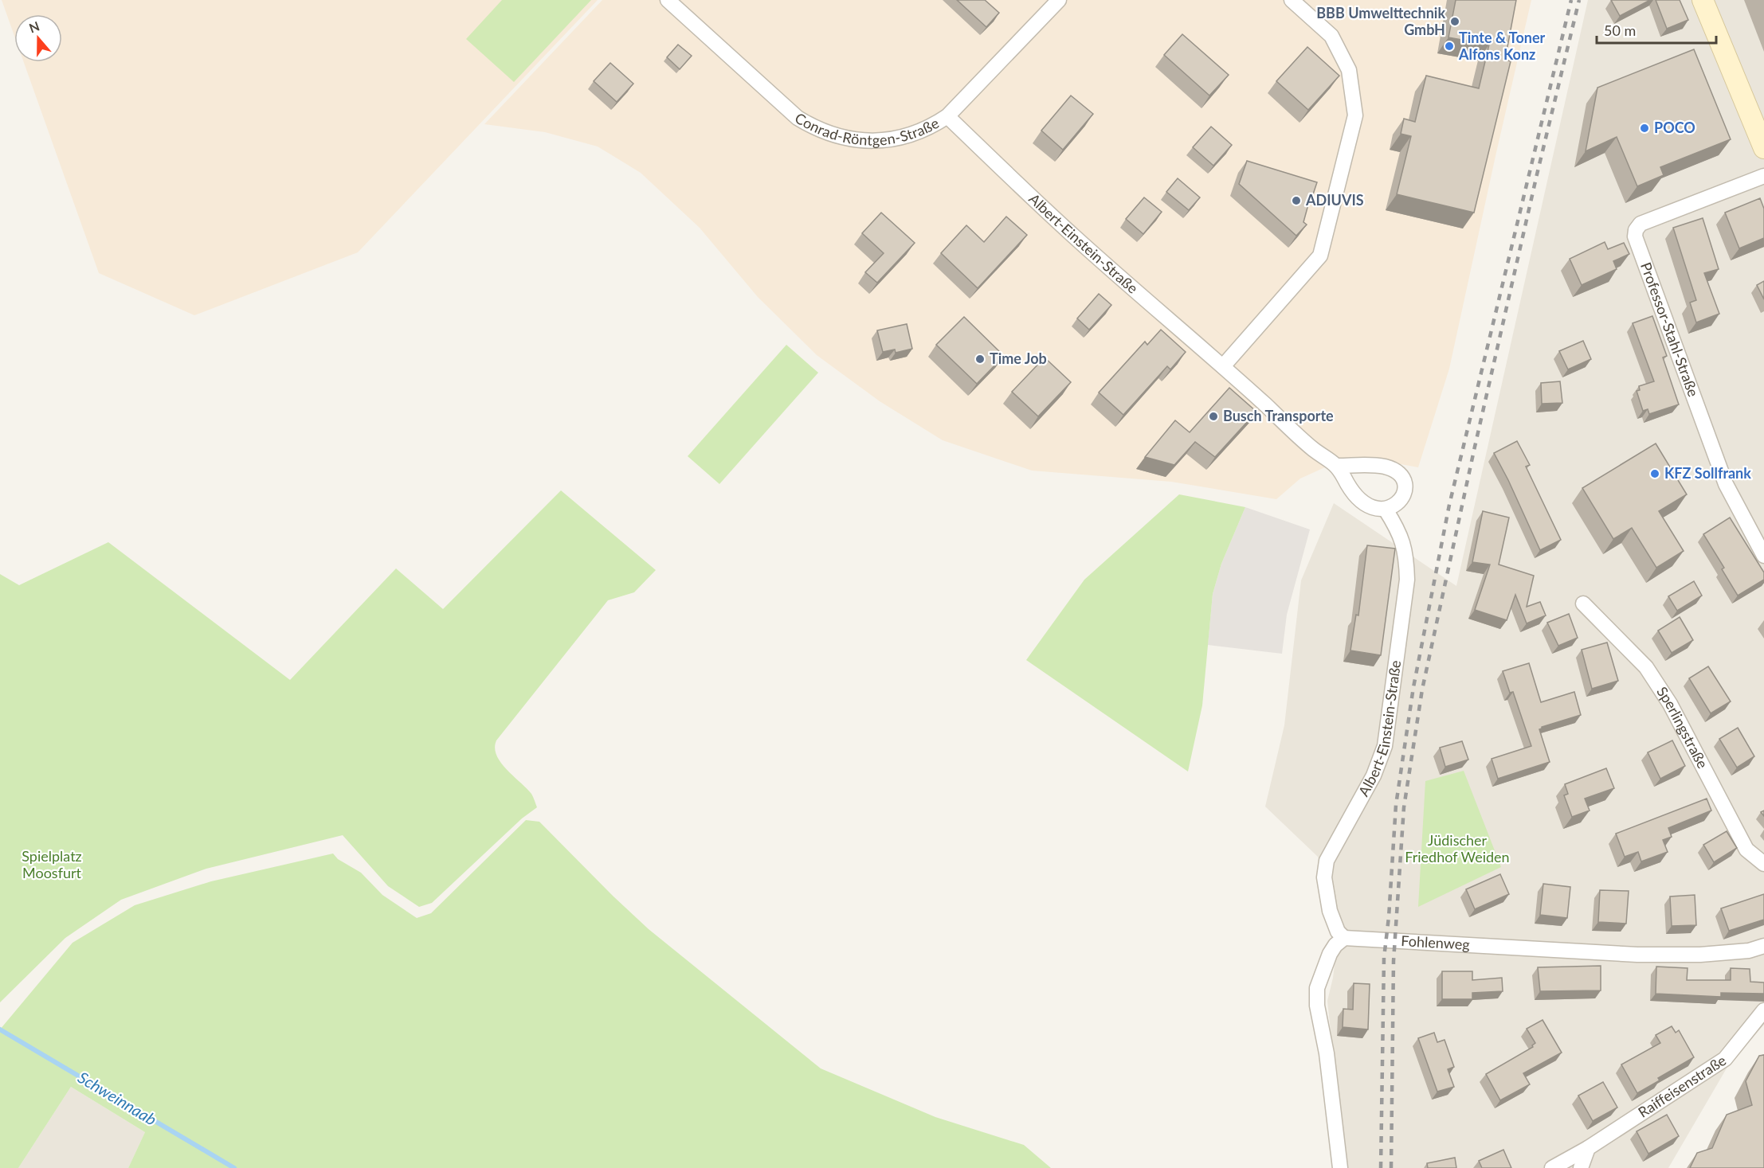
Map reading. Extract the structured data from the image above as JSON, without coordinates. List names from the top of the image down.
{
  "streets": {
    "street": [
      "Conrad-Röntgen-Straße",
      "Albert-Einstein-Straße",
      "Professor-Stahl-Straße",
      "Sperlingstraße",
      "Fohlenweg",
      "Raiffeisenstraße"
    ]
  },
  "crossings": [
    ["Conrad-Röntgen-Straße", "Albert-Einstein-Straße"],
    ["Albert-Einstein-Straße", "Fohlenweg"]
  ],
  "water": ["Schweinnaab"],
  "parks": ["Jüdischer Friedhof Weiden", "Spielplatz Moosfurt"],
  "places": [
    "BBB Umwelttechnik GmbH",
    "Tinte & Toner Alfons Konz",
    "POCO",
    "ADIUVIS",
    "Time Job",
    "Busch Transporte",
    "KFZ Sollfrank"
  ],
  "scale_bar": "50 m",
  "north": "top"
}
